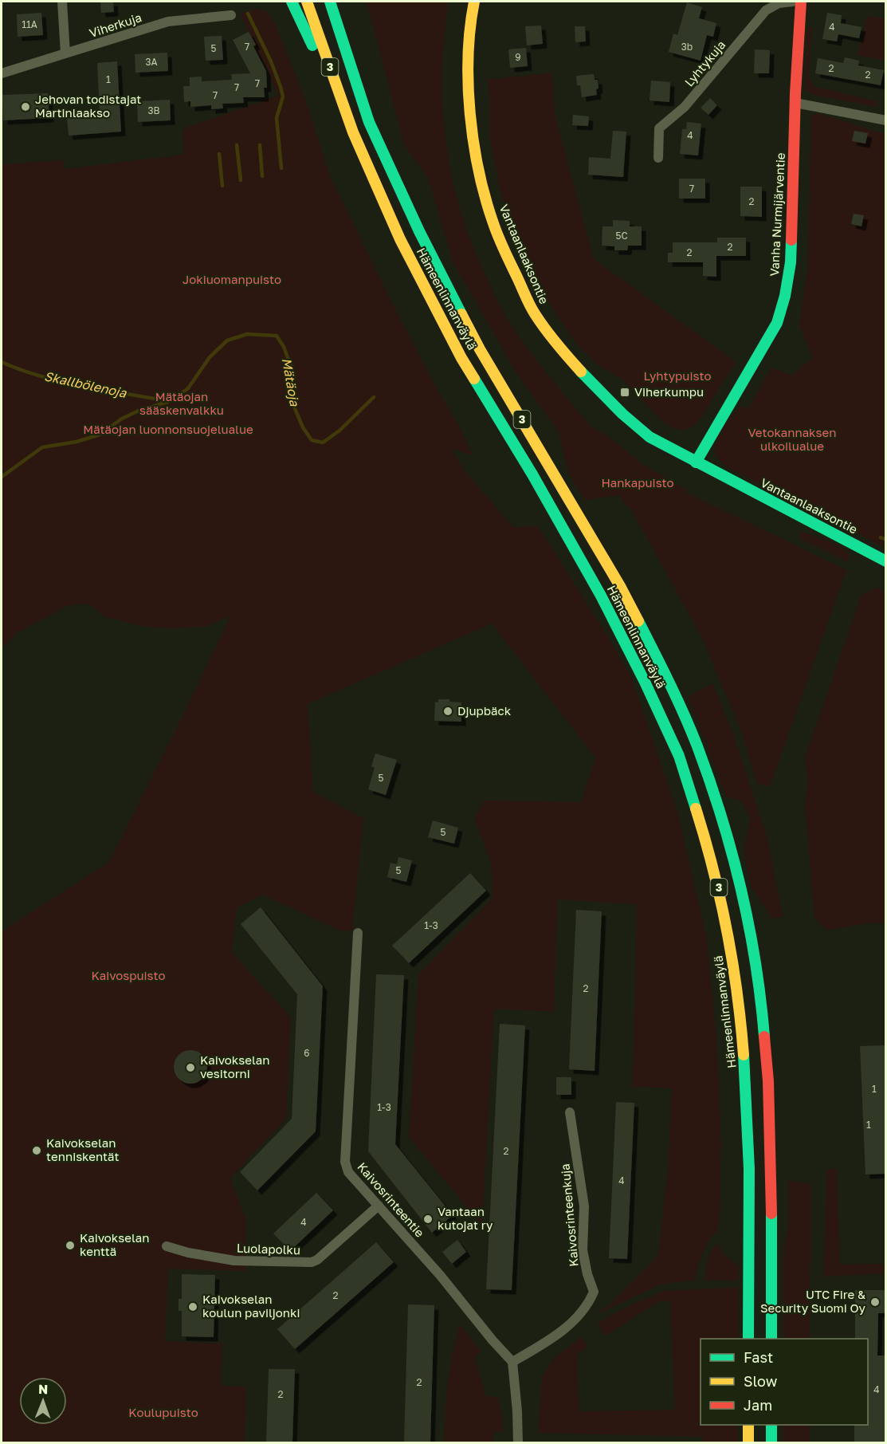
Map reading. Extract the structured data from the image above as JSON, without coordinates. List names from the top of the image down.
{
  "streets": {
    "main road": [
      "3",
      "Vanha Nurmijärventie",
      "Vantaanlaaksontie",
      "Hämeenlinnanväylä"
    ],
    "street": [
      "Viherkuja",
      "Lyhtykuja",
      "Kaivosrinteentie",
      "Kaivosrinteenkuja",
      "Luolapolku"
    ]
  },
  "crossings": [
    ["Vanha Nurmijärventie", "Vantaanlaaksontie"],
    ["Kaivosrinteentie", "Kaivosrinteenkuja"],
    ["Kaivosrinteentie", "Luolapolku"]
  ],
  "water": ["Mätäoja", "Skallbölenoja"],
  "parks": [
    "Jokiuomanpuisto",
    "Lyhtypuisto",
    "Mätäojan sääskenvalkku",
    "Mätäojan luonnonsuojelualue",
    "Vetokannaksen ulkoilualue",
    "Hankapuisto",
    "Kaivospuisto",
    "Koulupuisto"
  ],
  "places": {
    "other": [
      "Jehovan todistajat Martinlaakso",
      "Djupbäck",
      "Kaivokselan vesitorni",
      "Kaivokselan tenniskentät",
      "Vantaan kutojat ry",
      "Kaivokselan kenttä",
      "UTC Fire & Security Suomi Oy",
      "Kaivokselan koulun paviljonki"
    ],
    "transit": ["Viherkumpu"]
  },
  "house_numbers": [
    "11A",
    "4",
    "7",
    "3b",
    "5",
    "9",
    "3A",
    "2",
    "2",
    "1",
    "7",
    "7",
    "7",
    "3B",
    "4",
    "7",
    "2",
    "5C",
    "2",
    "2",
    "5",
    "5",
    "5",
    "1-3",
    "2",
    "6",
    "1",
    "1-3",
    "1",
    "2",
    "4",
    "4",
    "2",
    "2",
    "4",
    "2"
  ],
  "legend": ["Fast", "Slow", "Jam"],
  "north": "top"
}
